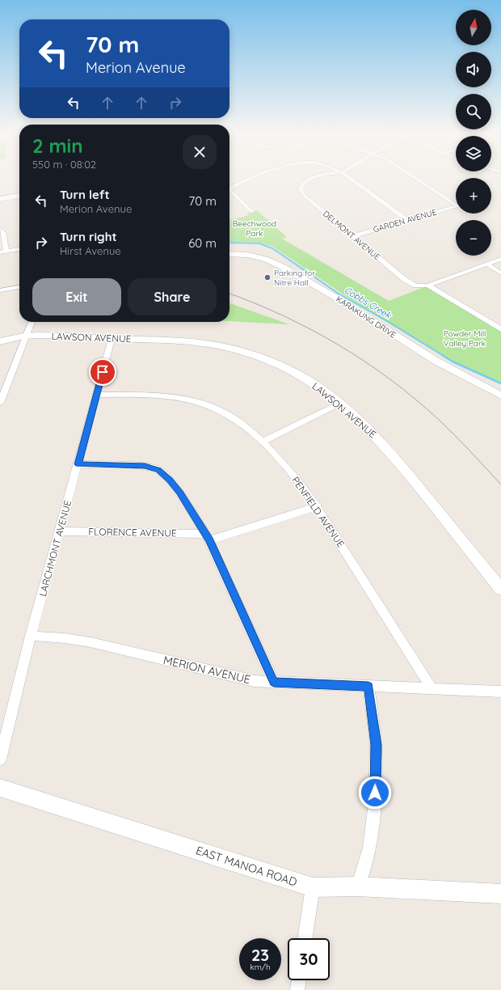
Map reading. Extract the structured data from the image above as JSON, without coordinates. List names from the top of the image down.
{
  "streets": {
    "street": [
      "GARDEN AVENUE",
      "DELMONT AVENUE",
      "KARAKUNG DRIVE",
      "LAWSON AVENUE",
      "PENFIELD AVENUE",
      "FLORENCE AVENUE",
      "LARCHMONT AVENUE",
      "MERION AVENUE",
      "EAST MANOA ROAD"
    ]
  },
  "crossings": [
    ["GARDEN AVENUE", "DELMONT AVENUE"],
    ["LAWSON AVENUE", "LARCHMONT AVENUE"],
    ["PENFIELD AVENUE", "FLORENCE AVENUE"],
    ["PENFIELD AVENUE", "LARCHMONT AVENUE"],
    ["PENFIELD AVENUE", "MERION AVENUE"],
    ["FLORENCE AVENUE", "LARCHMONT AVENUE"],
    ["LARCHMONT AVENUE", "MERION AVENUE"]
  ],
  "water": ["Cobbs Creek"],
  "parks": ["Beechwood Park", "Powder Mill Valley Park"],
  "places": ["Parking for Nitre Hall"],
  "north": "top",
  "page": {
    "map_buttons": ["+", "−"],
    "turn": ["70 m", "Merion Avenue"],
    "heading": ["2 min", "550 m · 08:02"],
    "list": [
      {
        "name": "Turn left",
        "note": "Merion Avenue",
        "value": "70 m"
      },
      {
        "name": "Turn right",
        "note": "Hirst Avenue",
        "value": "60 m"
      }
    ],
    "buttons": ["Exit", "Share"],
    "speed": "23 km/h",
    "limit": "30"
  }
}
